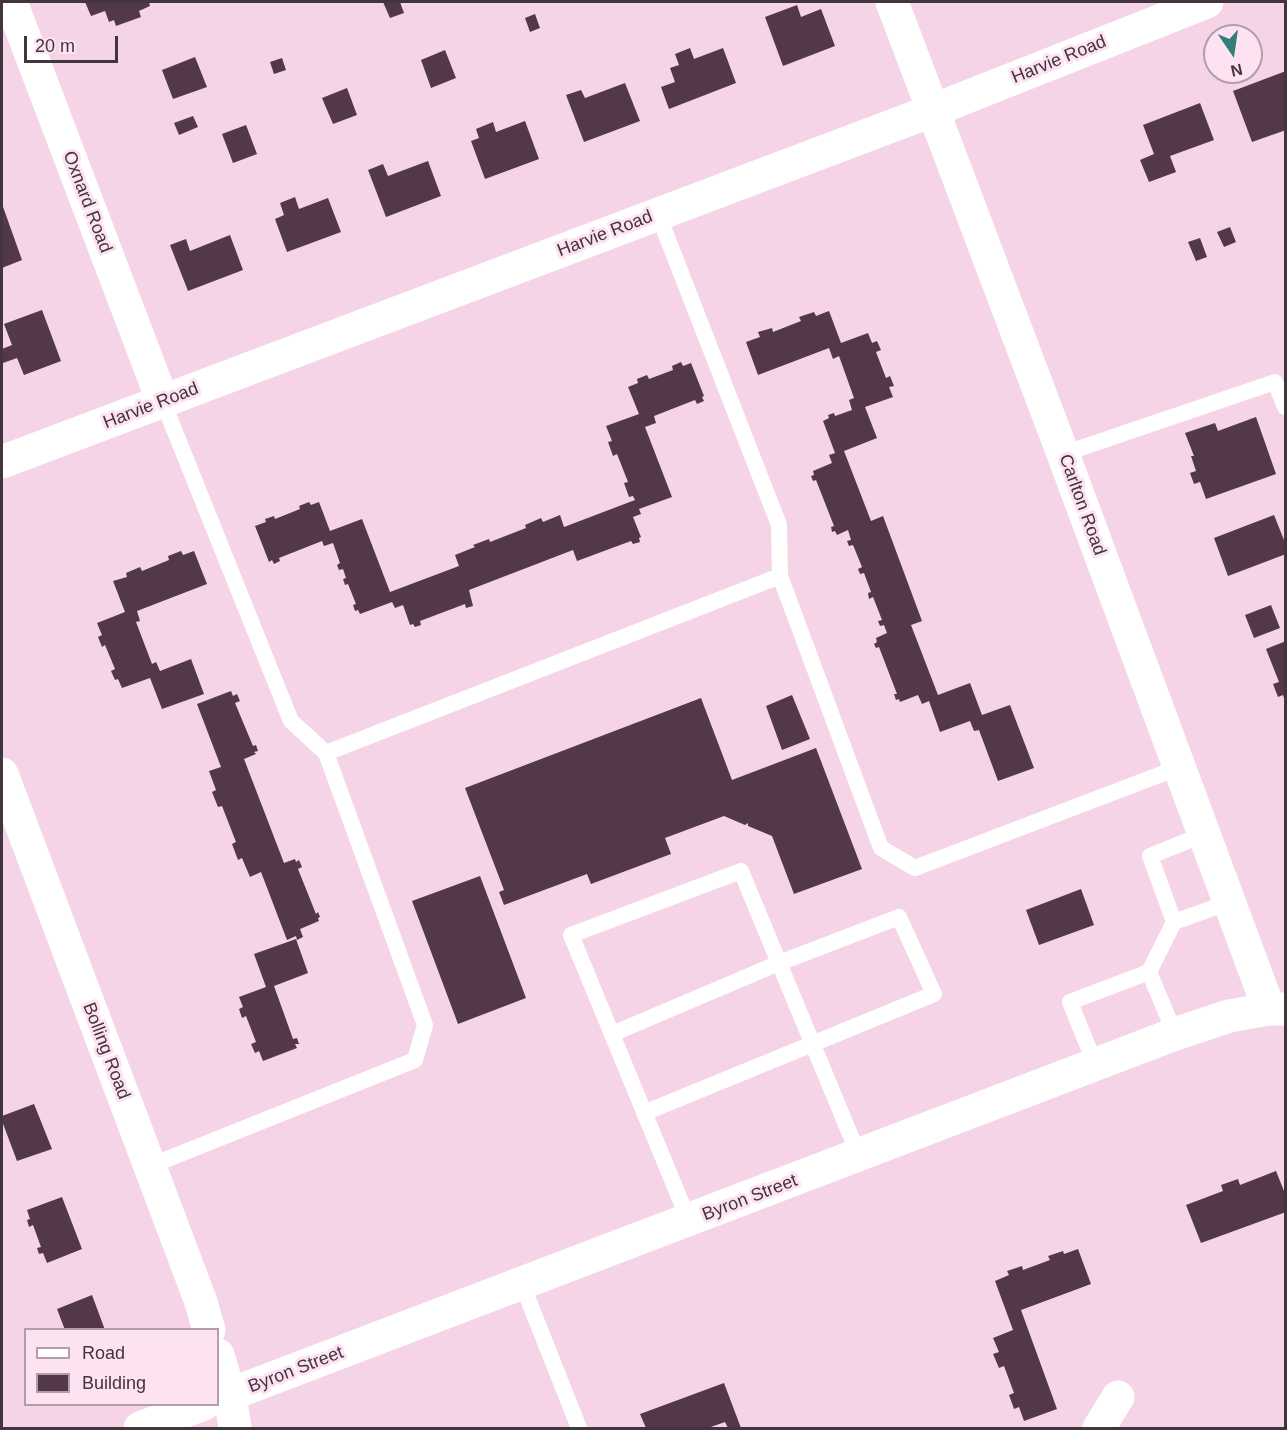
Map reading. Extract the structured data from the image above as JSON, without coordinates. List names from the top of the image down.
{
  "streets": {
    "street": [
      "Harvie Road",
      "Oxnard Road",
      "Carlton Road",
      "Bolling Road",
      "Byron Street"
    ]
  },
  "crossings": [
    ["Harvie Road", "Oxnard Road"],
    ["Harvie Road", "Carlton Road"],
    ["Carlton Road", "Byron Street"]
  ],
  "legend": ["Road", "Building"],
  "scale_bar": "20 m",
  "north": "bottom"
}
